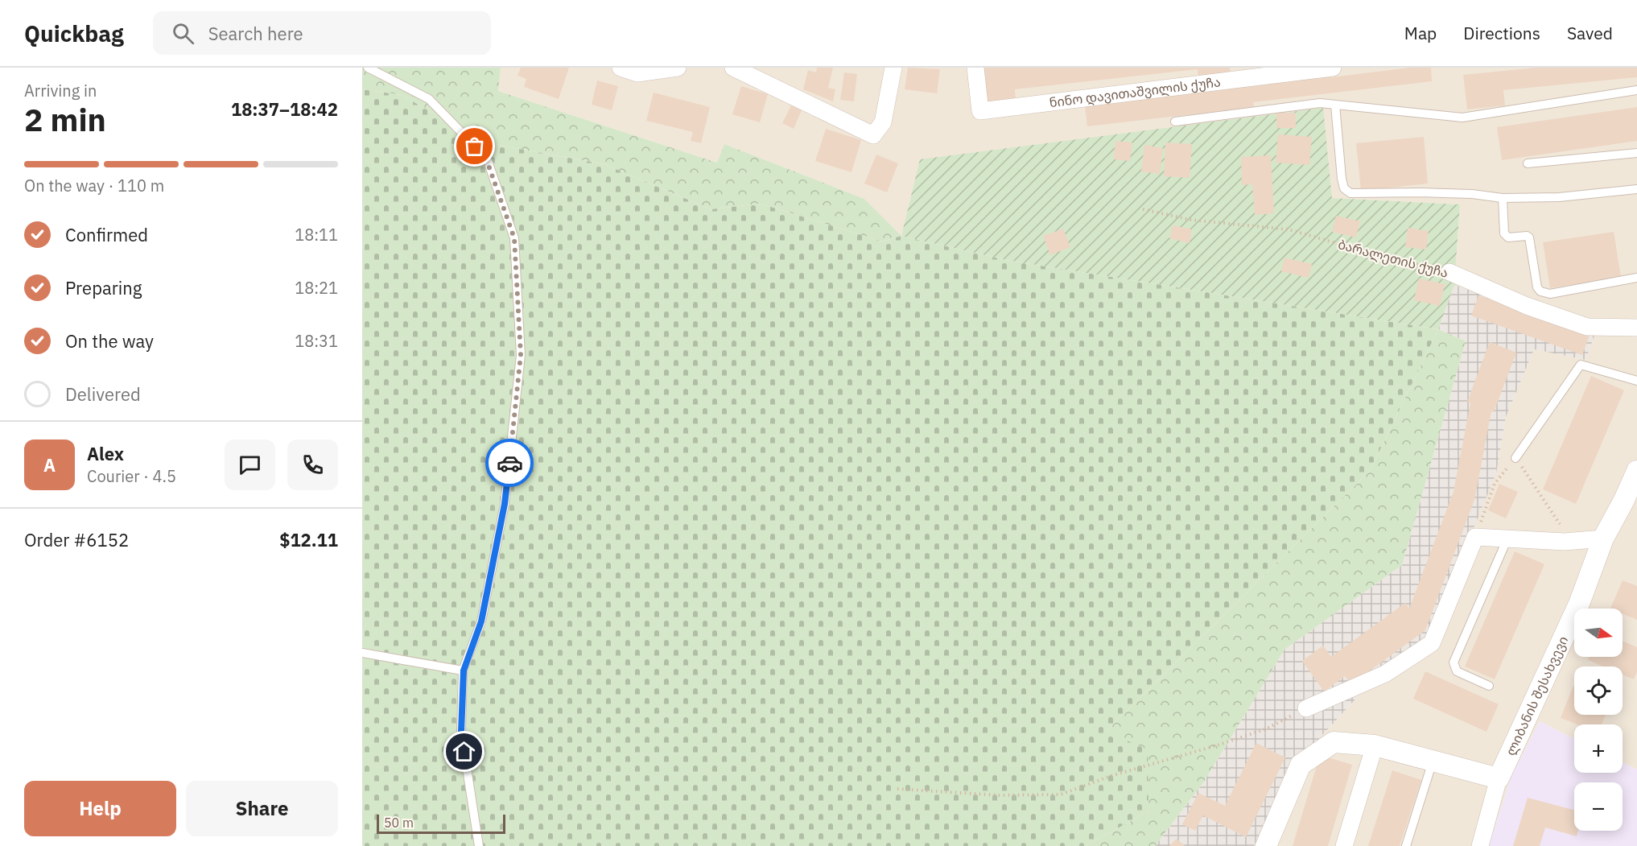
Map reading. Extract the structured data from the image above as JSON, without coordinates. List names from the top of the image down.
{
  "streets": {
    "street": ["ნინო დავითაშვილის ქუჩა", "ბარალეთის ქუჩა", "ლიბანის შესახვევი"]
  },
  "scale_bar": "50 m",
  "north": "right",
  "page": {
    "header": "Quickbag",
    "search": "Search here",
    "nav": ["Map", "Directions", "Saved"],
    "heading": ["2 min", "Arriving in", "18:37–18:42"],
    "panel": [
      "Alex",
      "Courier · 4.5",
      "Order #6152",
      "$12.11"
    ],
    "bar": "On the way · 110 m",
    "list": [
      ["Confirmed", "18:11"],
      ["Preparing", "18:21"],
      ["On the way", "18:31"],
      "Delivered"
    ],
    "round": "A",
    "map_buttons": ["+", "−"],
    "buttons": ["Help", "Share"],
    "scale": "50 m"
  }
}
